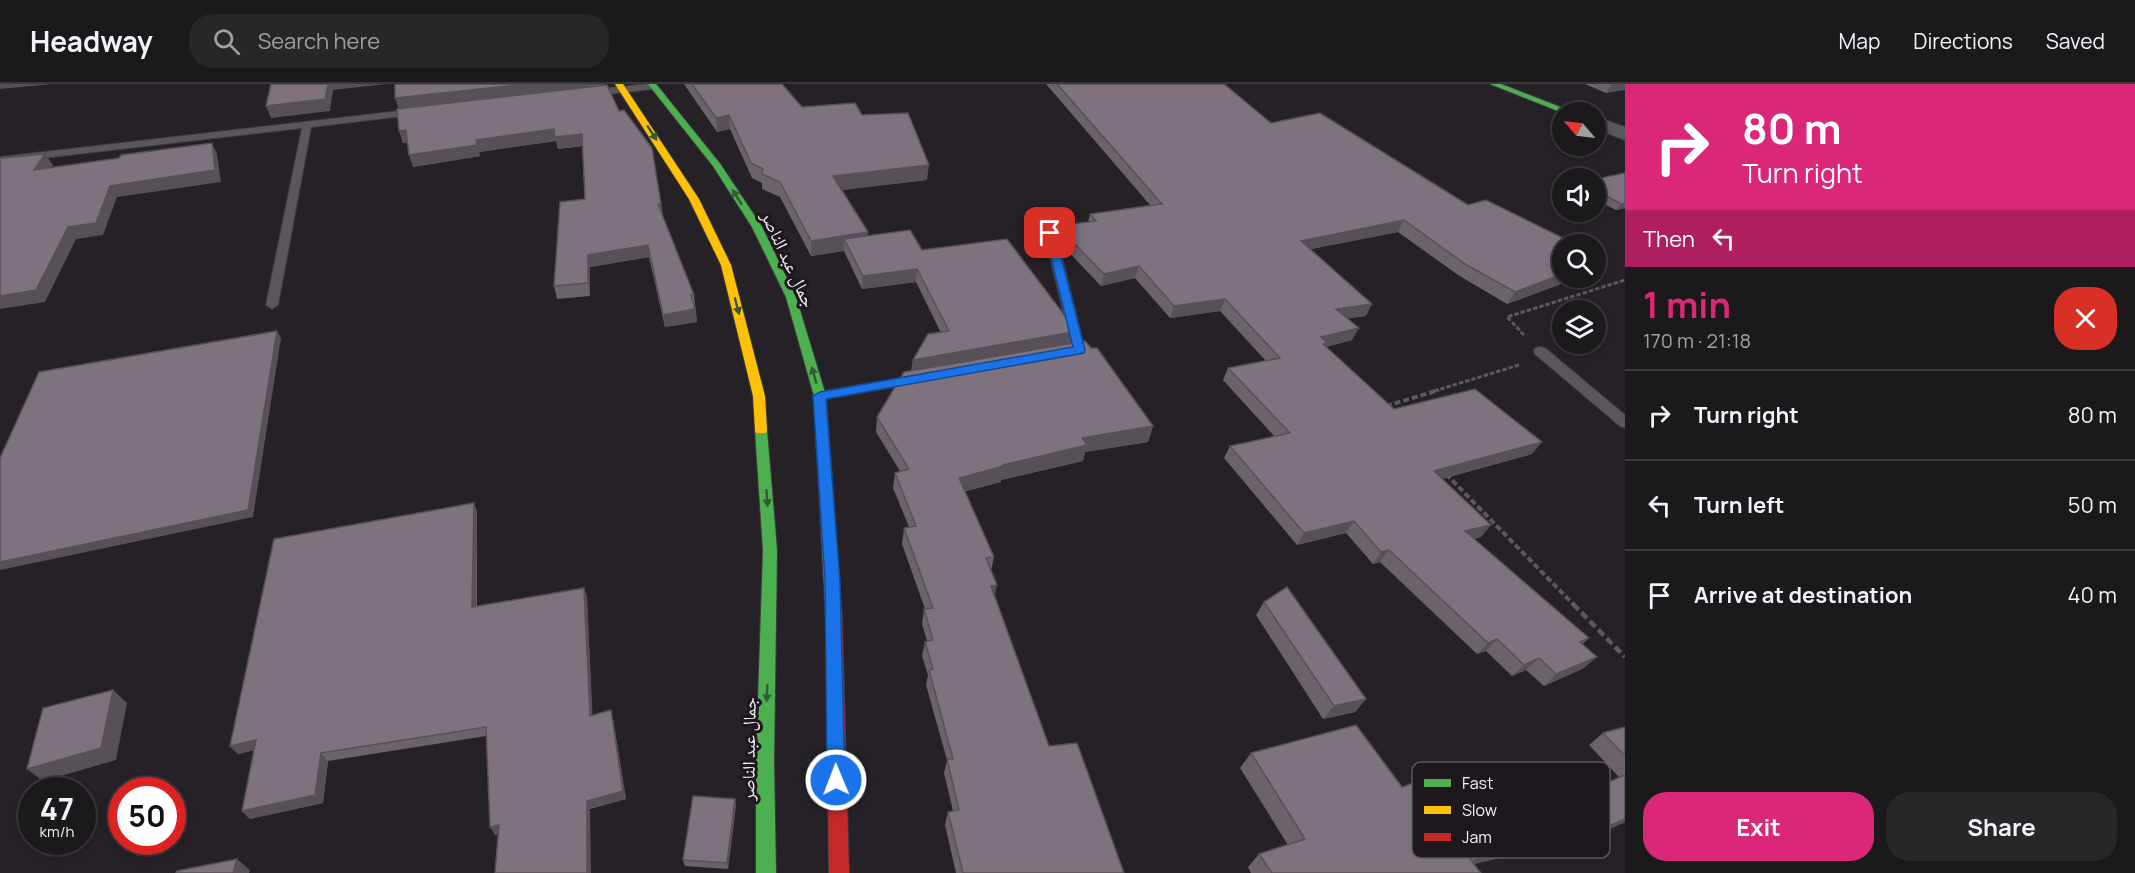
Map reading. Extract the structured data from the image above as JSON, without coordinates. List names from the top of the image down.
{
  "streets": {
    "main road": ["جمال عبد الناصر"]
  },
  "legend": ["Fast", "Slow", "Jam"],
  "north": "top left",
  "page": {
    "header": "Headway",
    "search": "Search here",
    "nav": ["Map", "Directions", "Saved"],
    "turn": ["80 m", "Turn right"],
    "then": "Then",
    "heading": ["1 min", "170 m · 21:18"],
    "list": [
      {
        "name": "Turn right",
        "value": "80 m"
      },
      {
        "name": "Turn left",
        "value": "50 m"
      },
      {
        "name": "Arrive at destination",
        "value": "40 m"
      }
    ],
    "speed": "47 km/h",
    "limit": "50",
    "buttons": ["Exit", "Share"]
  }
}
